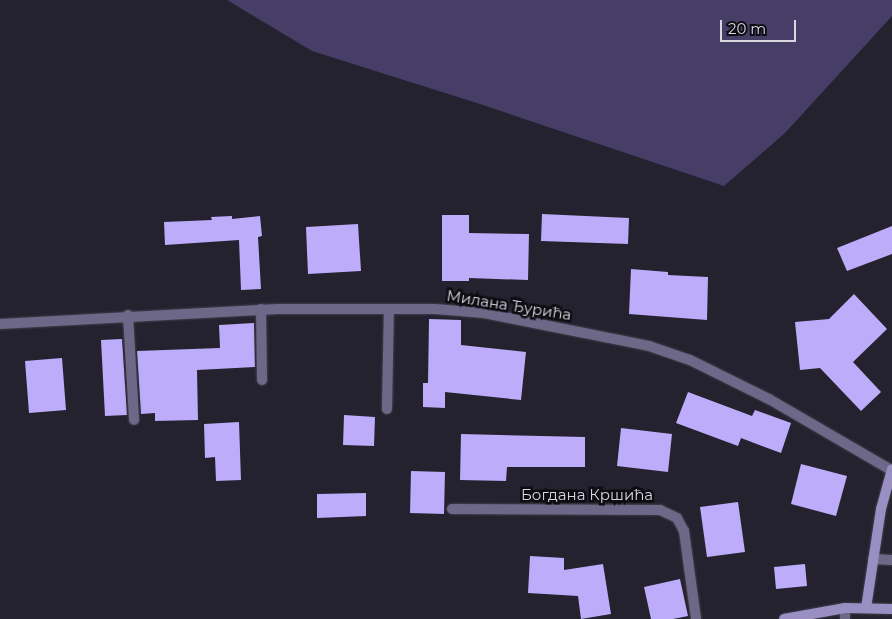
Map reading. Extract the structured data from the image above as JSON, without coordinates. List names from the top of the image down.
{
  "streets": {
    "street": ["Милана Ђурића", "Богдана Кршића"]
  },
  "scale_bar": "20 m"
}
